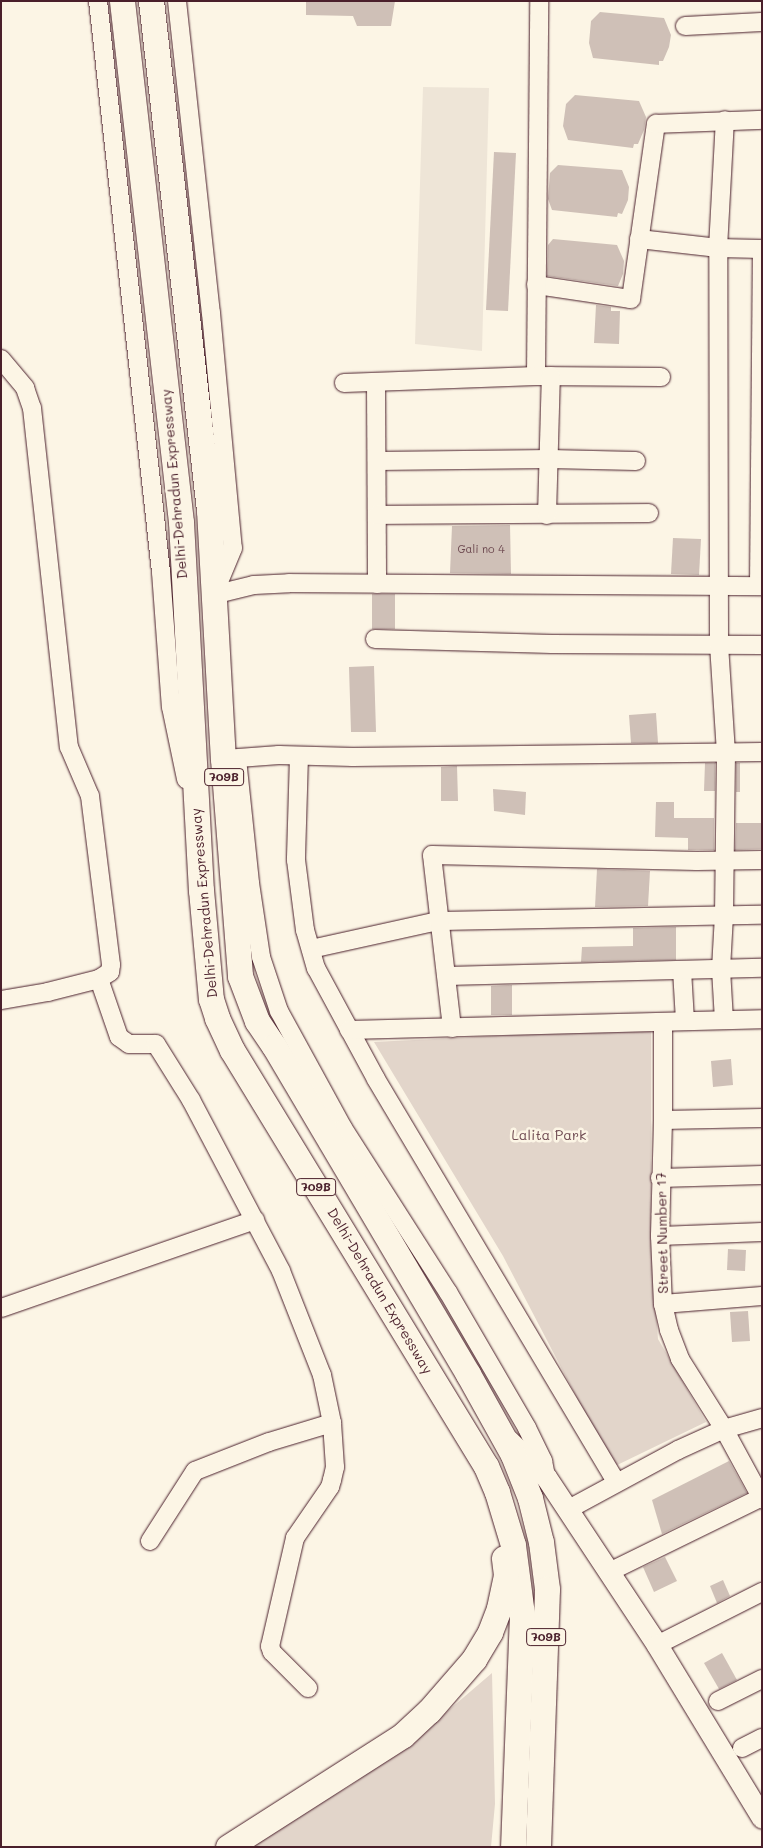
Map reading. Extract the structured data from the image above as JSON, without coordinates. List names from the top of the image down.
{
  "streets": {
    "highway": ["Delhi-Dehradun Expressway", "709B"],
    "street": ["Street Number 17"]
  },
  "parks": ["Lalita Park"],
  "house_numbers": ["Gali no 4"]
}
